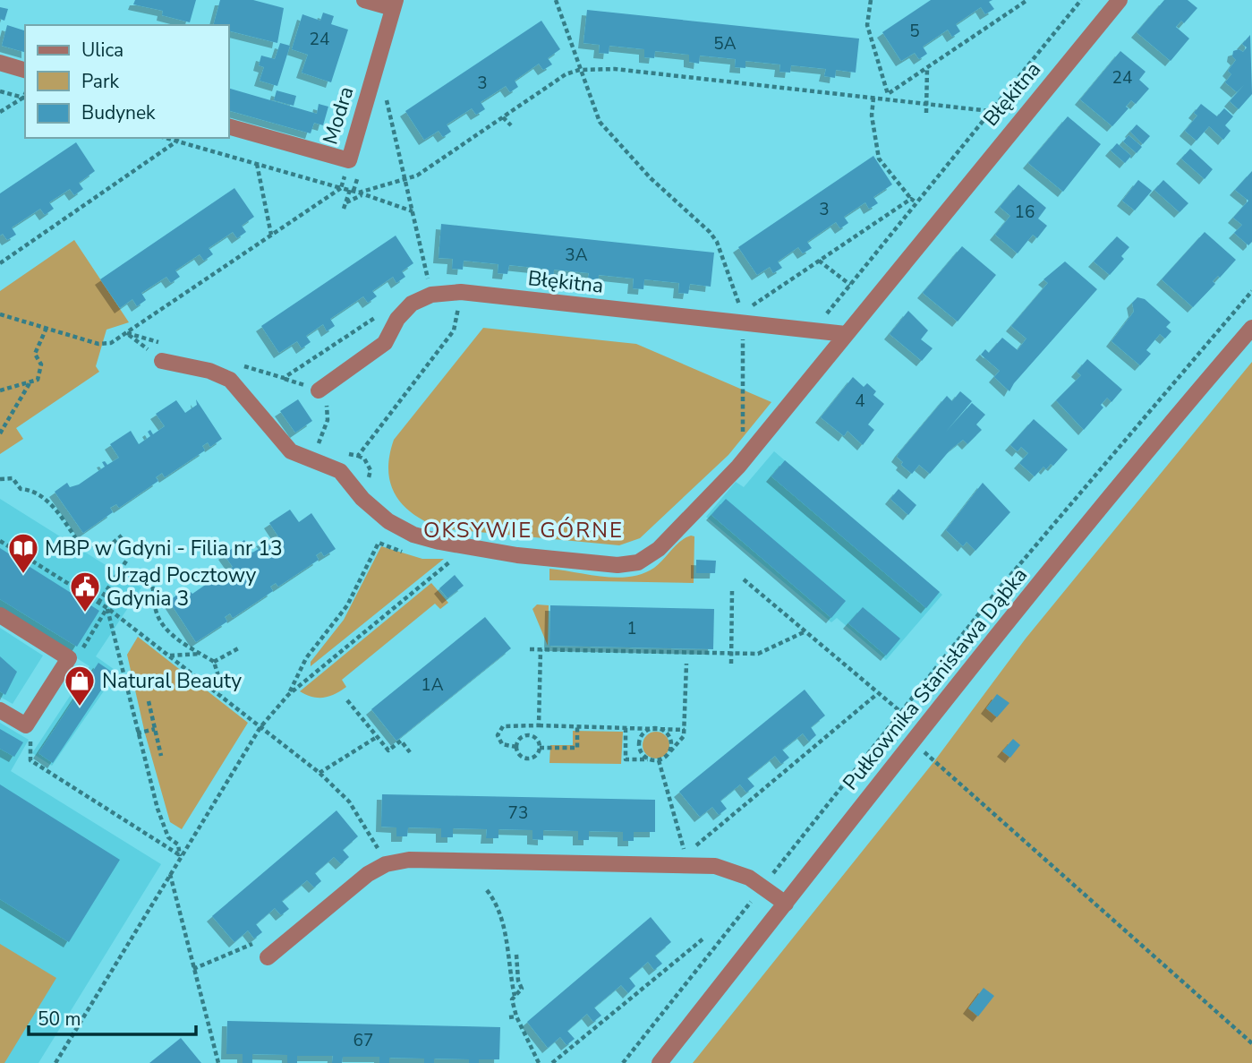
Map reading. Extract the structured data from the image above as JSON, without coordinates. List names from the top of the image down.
{
  "streets": {
    "street": ["Błękitna", "Modra", "Pułkownika Stanisława Dąbka"]
  },
  "districts": ["OKSYWIE GÓRNE"],
  "places": {
    "library": ["MBP w Gdyni - Filia nr 13"],
    "public building": ["Urząd Pocztowy Gdynia 3"],
    "shop": ["Natural Beauty"]
  },
  "house_numbers": [
    "5",
    "24",
    "5A",
    "24",
    "3",
    "3",
    "16",
    "3A",
    "4",
    "1",
    "1A",
    "73",
    "67"
  ],
  "legend": ["Ulica", "Park", "Budynek"],
  "scale_bar": "50 m"
}
